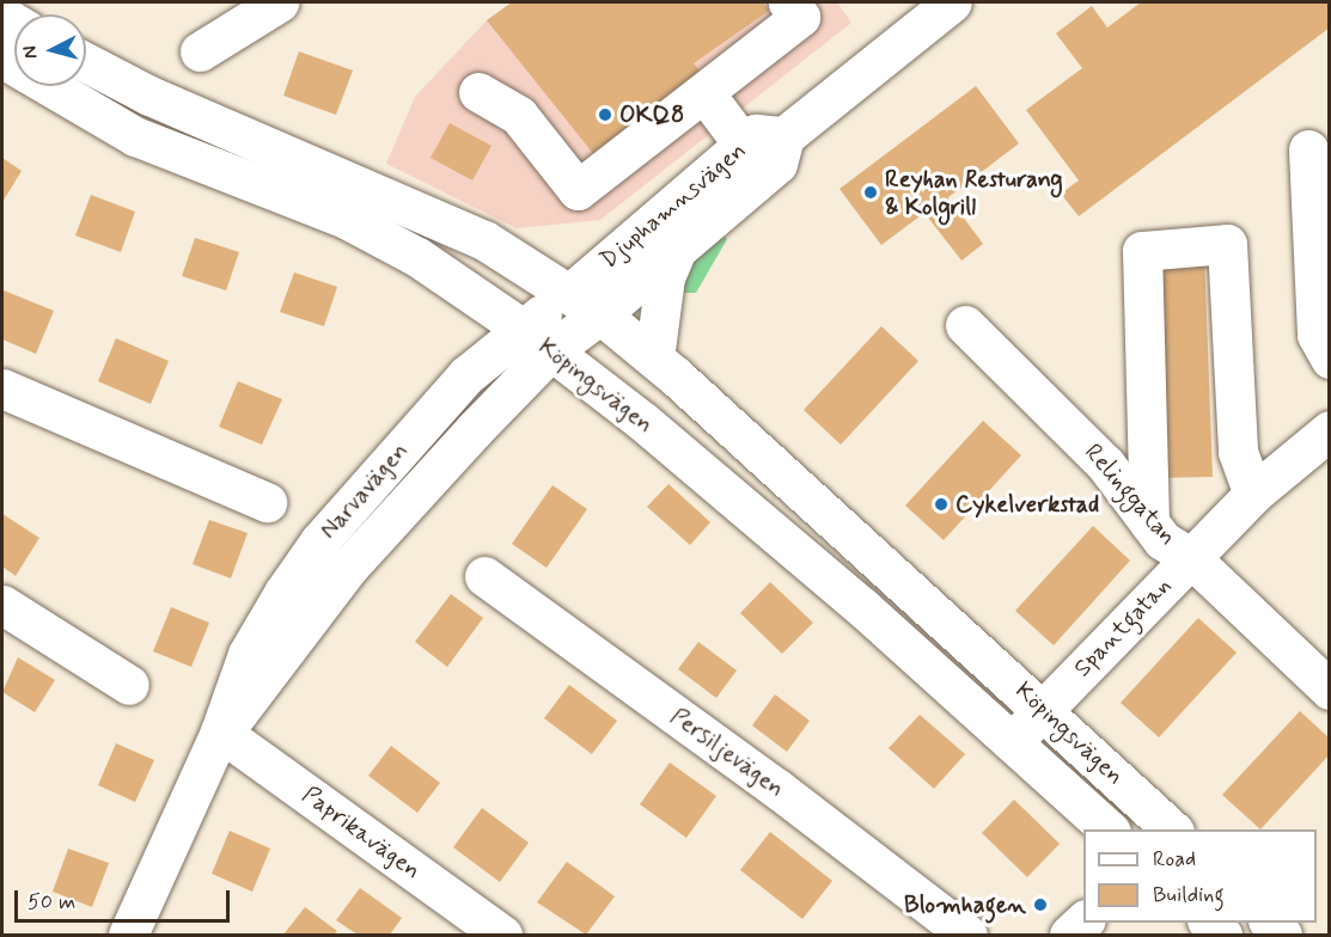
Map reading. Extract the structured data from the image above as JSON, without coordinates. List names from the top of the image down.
{
  "streets": {
    "main road": [
      "Djuphamnsvägen",
      "Köpingsvägen",
      "Narvavägen",
      "Relinggatan",
      "Spantgatan",
      "Persiljevägen",
      "Paprikavägen"
    ]
  },
  "crossings": [
    ["Djuphamnsvägen", "Köpingsvägen"],
    ["Djuphamnsvägen", "Narvavägen"],
    ["Köpingsvägen", "Narvavägen"],
    ["Köpingsvägen", "Spantgatan"],
    ["Narvavägen", "Paprikavägen"],
    ["Relinggatan", "Spantgatan"]
  ],
  "places": [
    "OKQ8",
    "Reyhan Resturang & Kolgrill",
    "Cykelverkstad",
    "Blomhagen"
  ],
  "legend": ["Road", "Building"],
  "scale_bar": "50 m",
  "north": "left"
}
